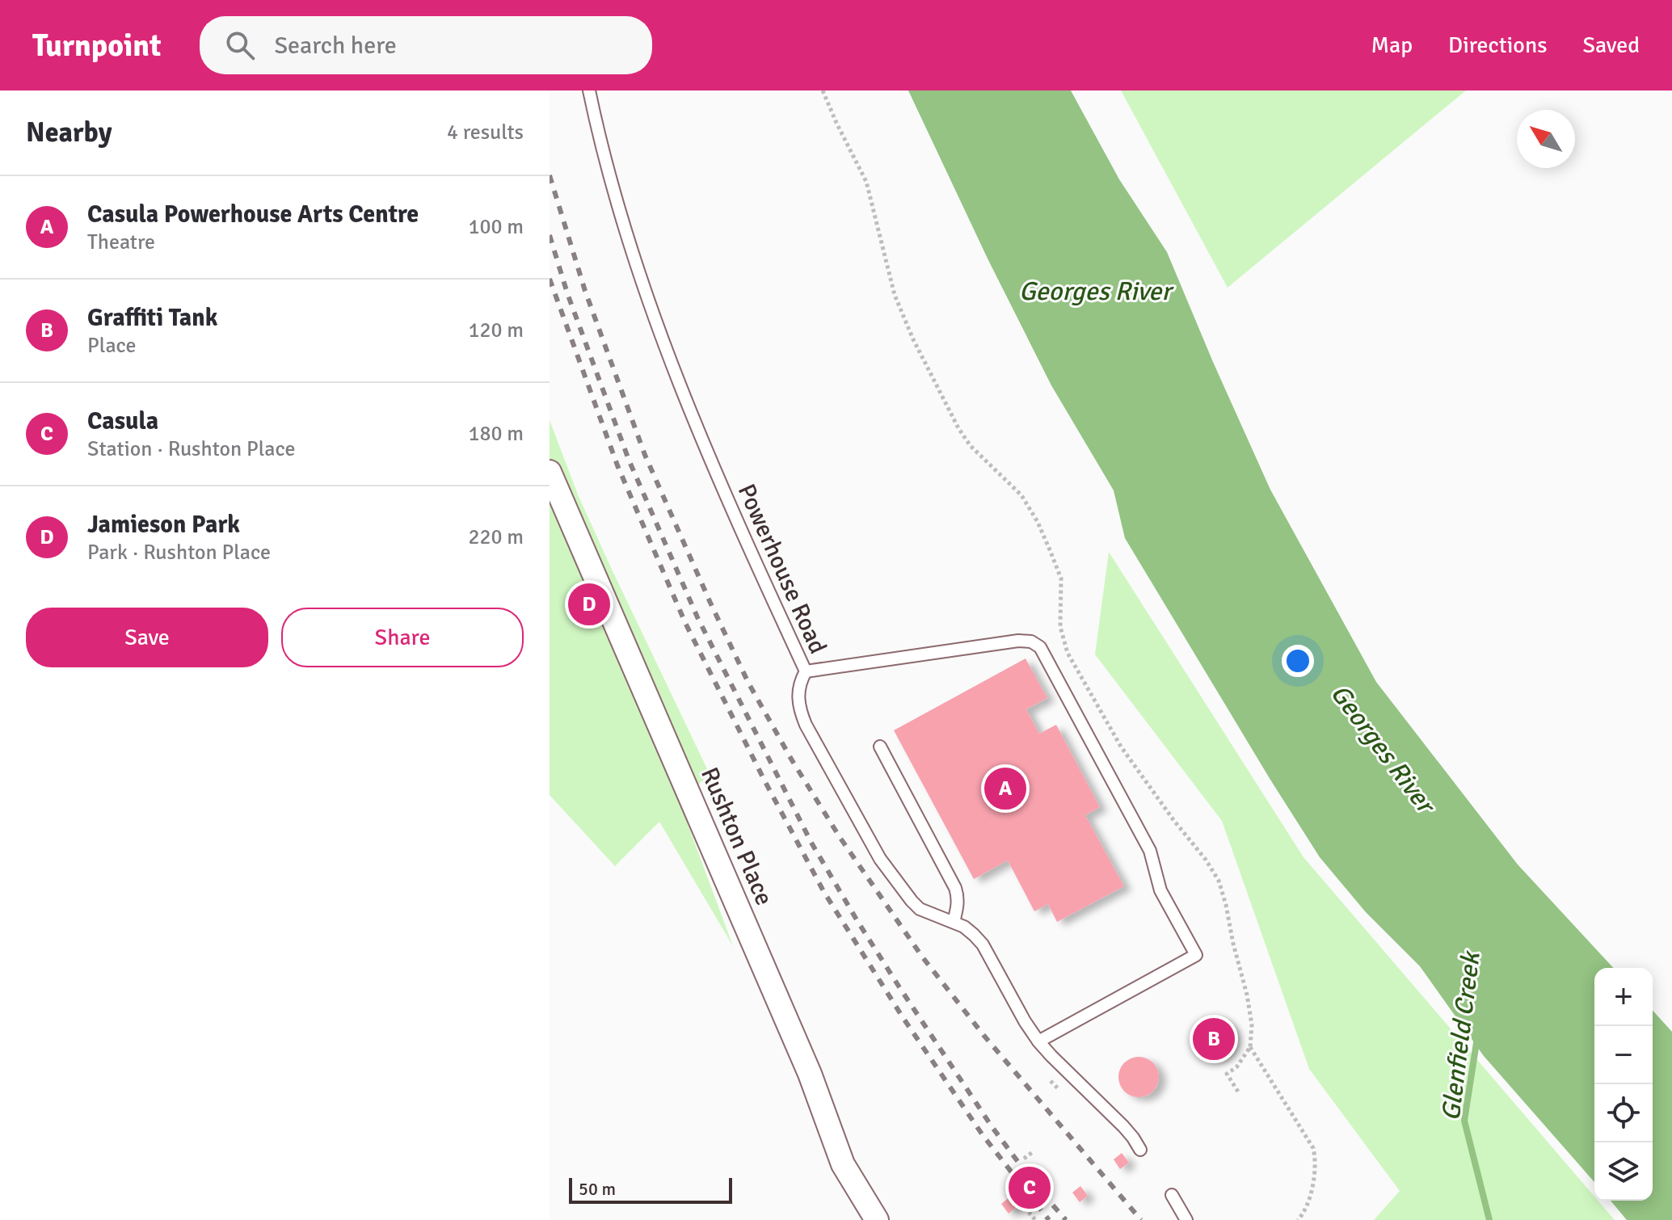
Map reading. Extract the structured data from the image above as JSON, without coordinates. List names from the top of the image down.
{
  "streets": {
    "street": ["Rushton Place"],
    "lane": ["Powerhouse Road"]
  },
  "water": ["Georges River", "Glenfield Creek"],
  "scale_bar": "50 m",
  "north": "top left",
  "page": {
    "header": "Turnpoint",
    "search": "Search here",
    "nav": ["Map", "Directions", "Saved"],
    "heading": ["Nearby", "4 results"],
    "list": [
      {
        "mark": "A",
        "name": "Casula Powerhouse Arts Centre",
        "note": "Theatre",
        "value": "100 m"
      },
      {
        "mark": "B",
        "name": "Graffiti Tank",
        "note": "Place",
        "value": "120 m"
      },
      {
        "mark": "C",
        "name": "Casula",
        "note": "Station · Rushton Place",
        "value": "180 m"
      },
      {
        "mark": "D",
        "name": "Jamieson Park",
        "note": "Park · Rushton Place",
        "value": "220 m"
      }
    ],
    "pins": [
      "D",
      "A",
      "B",
      "C"
    ],
    "buttons": ["Save", "Share"],
    "map_buttons": ["+", "−"],
    "scale": "50 m"
  }
}
